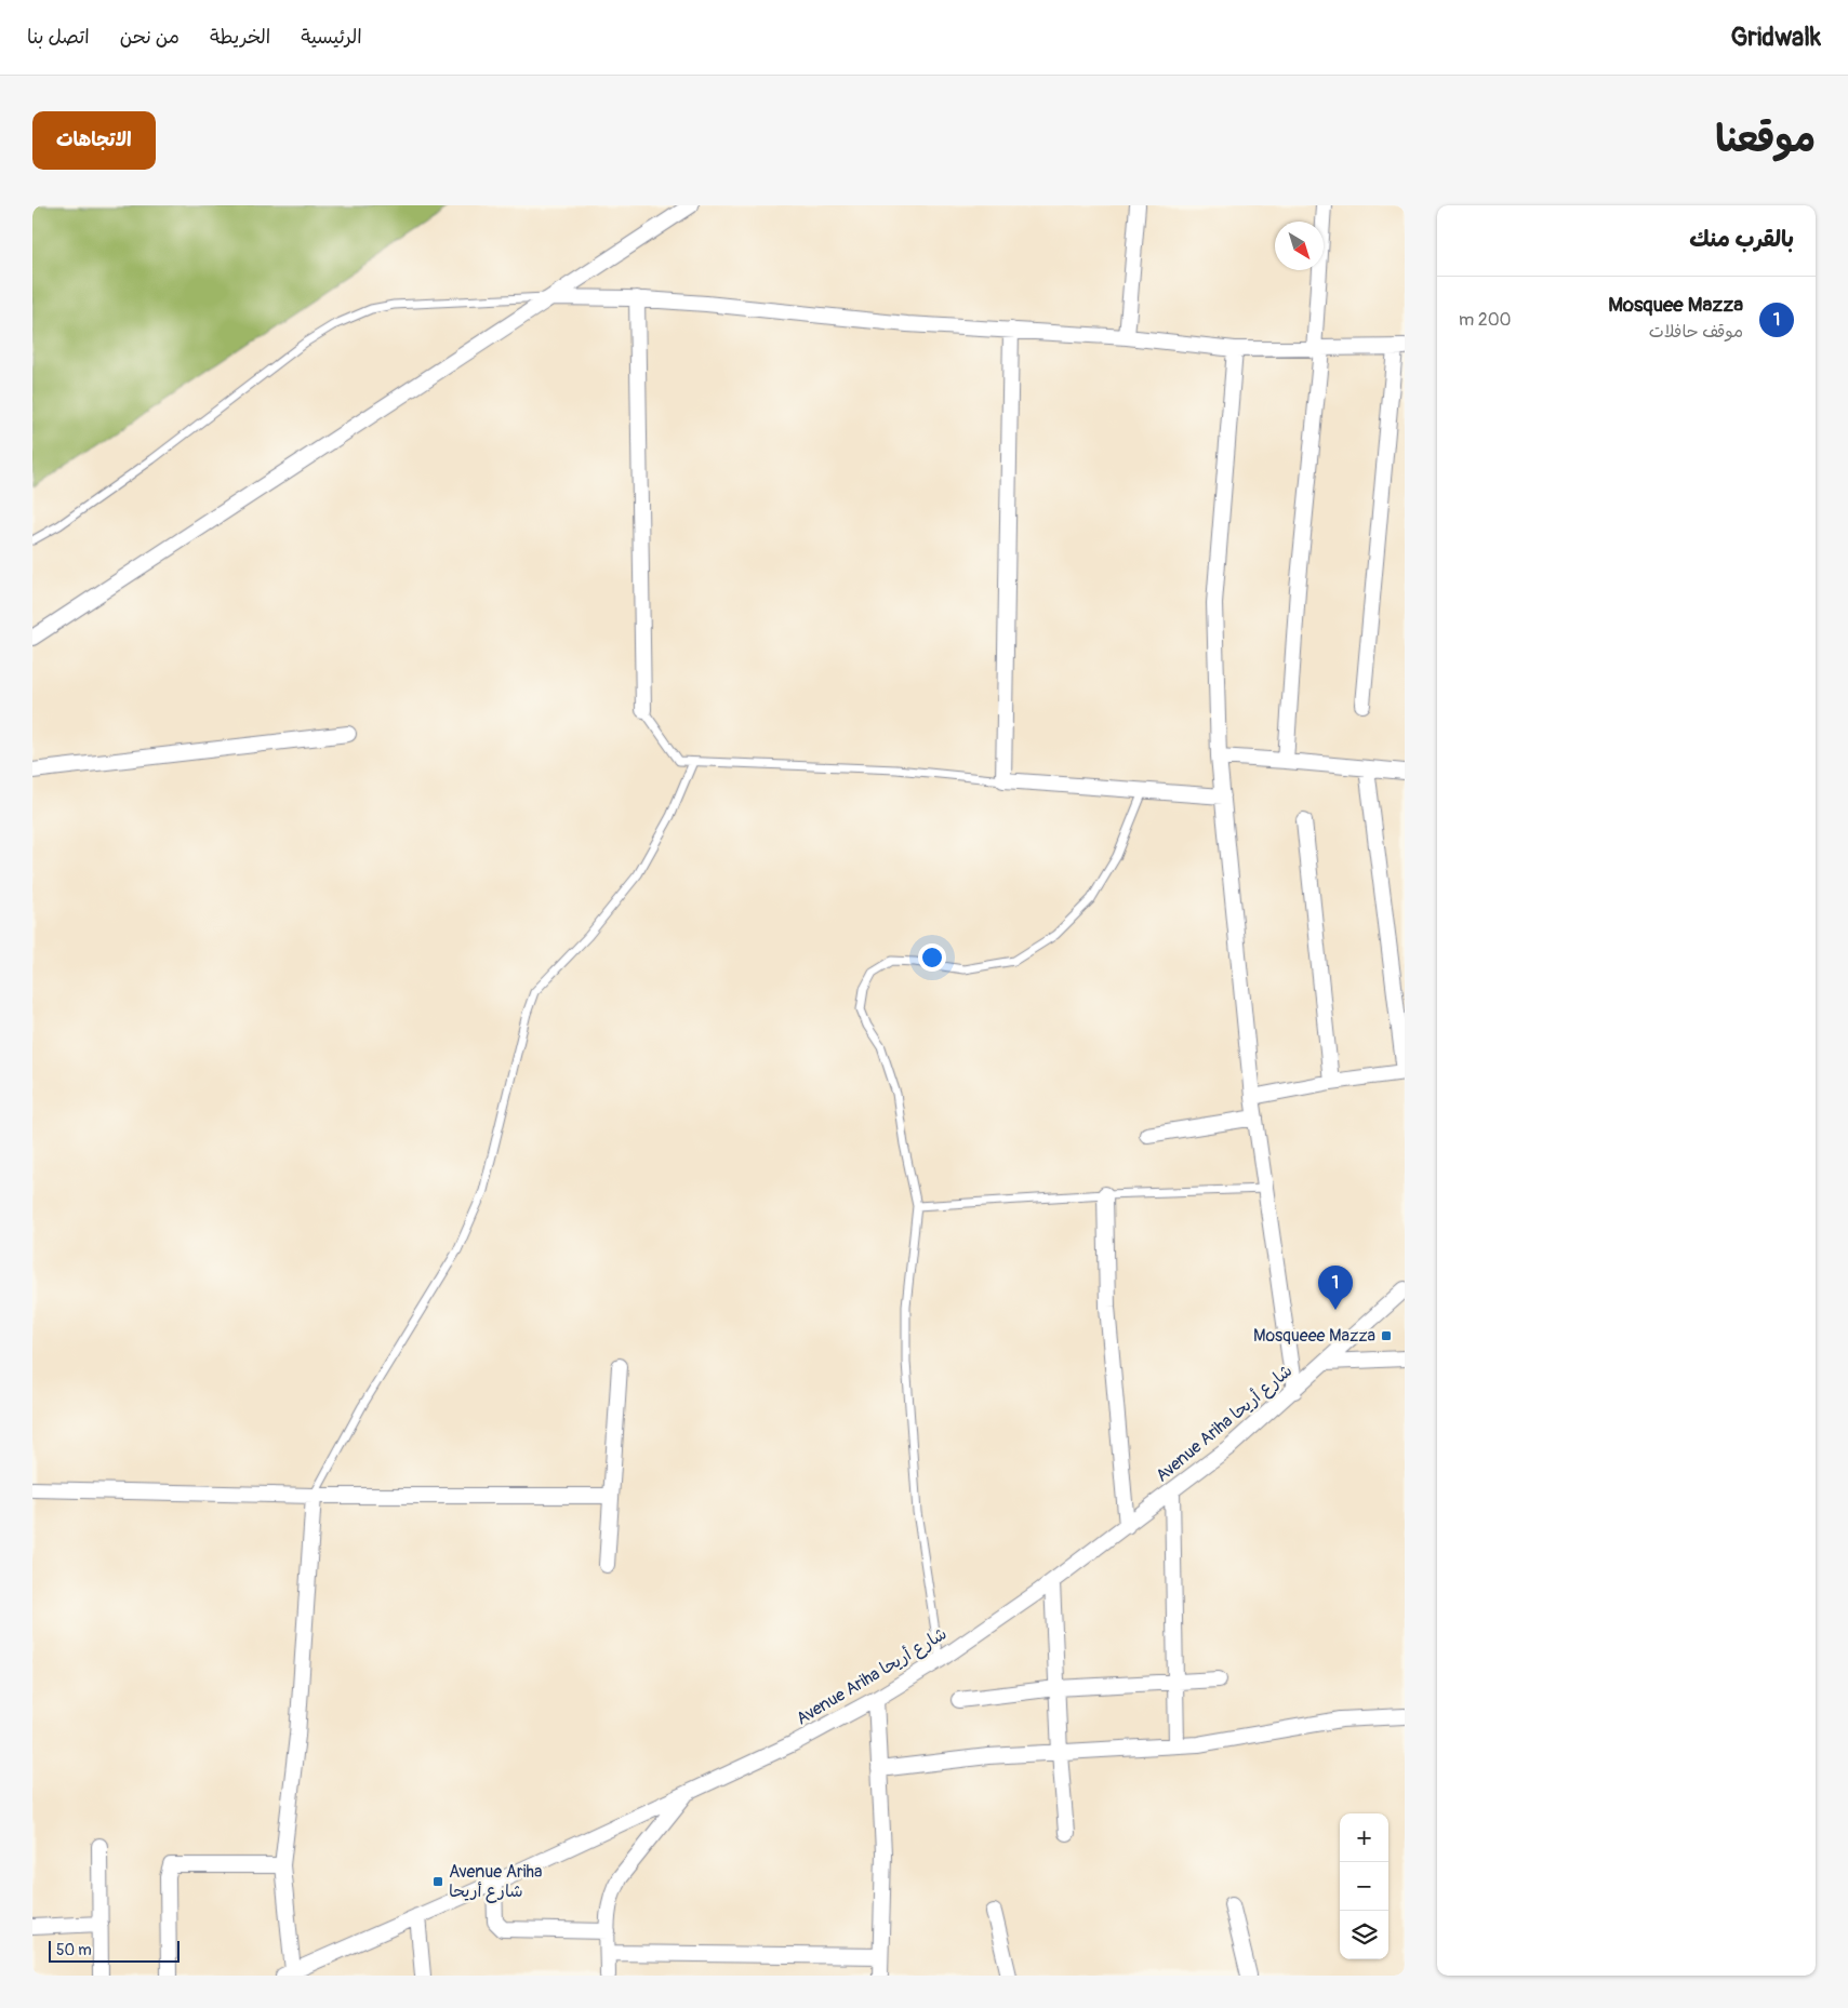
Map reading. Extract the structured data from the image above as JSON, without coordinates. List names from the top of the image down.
{
  "streets": {
    "street": ["Avenue Ariha شارع أريحا"]
  },
  "places": {
    "transit": ["Mosqueee Mazza", "Avenue Ariha شارع أريحا"]
  },
  "scale_bar": "50 m",
  "north": "bottom right",
  "page": {
    "header": "Gridwalk",
    "nav": [
      "الرئيسية",
      "الخريطة",
      "من نحن",
      "اتصل بنا"
    ],
    "title": "موقعنا",
    "buttons": "الاتجاهات",
    "heading": "بالقرب منك",
    "list": [
      {
        "mark": "1",
        "name": "Mosquee Mazza",
        "note": "موقف حافلات",
        "value": "200 m"
      }
    ],
    "pins": "1",
    "map_buttons": ["+", "−"],
    "scale": "50 m"
  }
}
